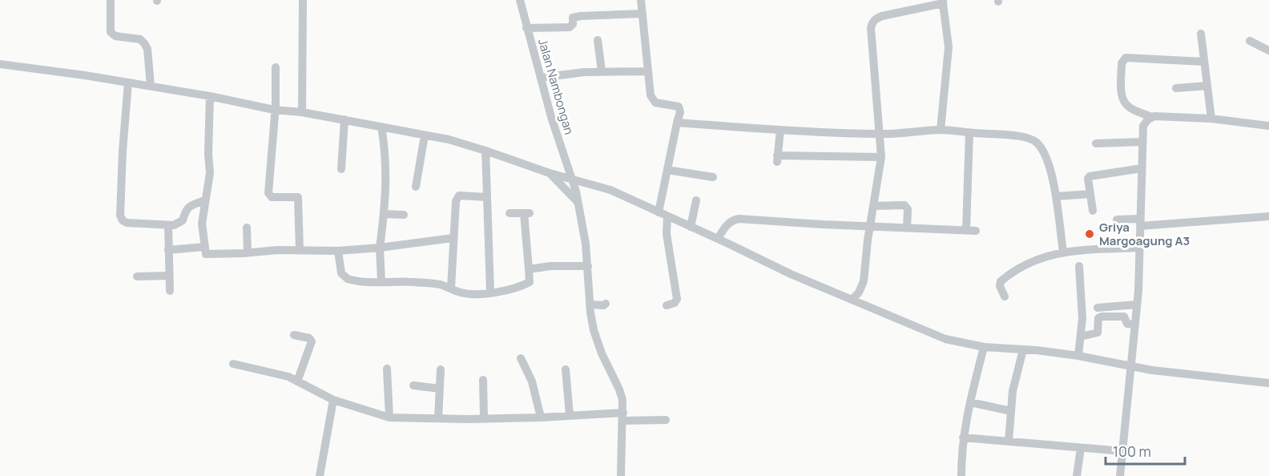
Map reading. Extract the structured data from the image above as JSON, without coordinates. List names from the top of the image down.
{
  "streets": {
    "street": ["Jalan Nambongan"]
  },
  "places": ["Griya Margoagung A3"],
  "scale_bar": "100 m"
}
